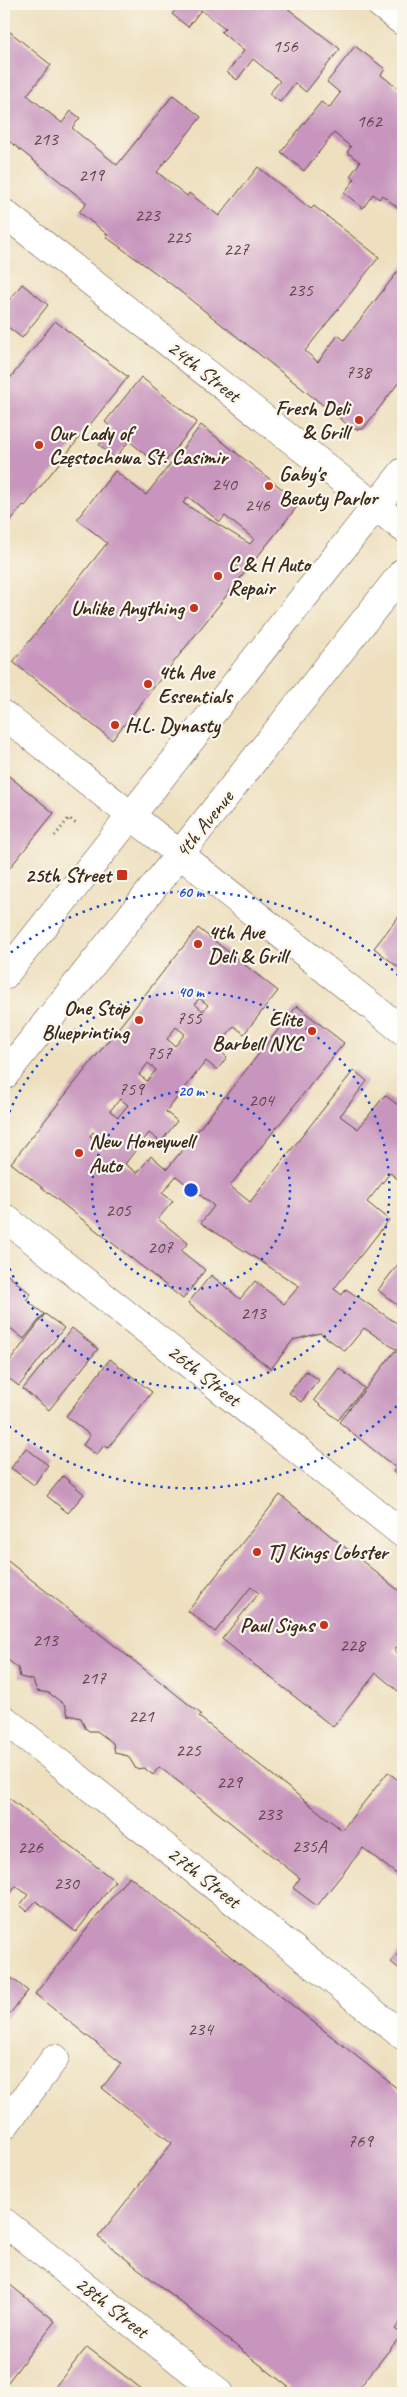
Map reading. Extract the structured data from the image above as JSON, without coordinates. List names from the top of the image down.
{
  "streets": {
    "street": [
      "24th Street",
      "4th Avenue",
      "26th Street",
      "27th Street",
      "28th Street"
    ]
  },
  "places": {
    "other": [
      "Fresh Deli & Grill",
      "Our Lady of Częstochowa St. Casimir",
      "Gaby's Beauty Parlor",
      "C & H Auto Repair",
      "Unlike Anything",
      "4th Ave Essentials",
      "H.L. Dynasty",
      "4th Ave Deli & Grill",
      "One Stop Blueprinting",
      "Elite Barbell NYC",
      "New Honeywell Auto",
      "TJ Kings Lobster",
      "Paul Signs"
    ],
    "transit": ["25th Street"]
  },
  "house_numbers": [
    "156",
    "162",
    "213",
    "219",
    "223",
    "225",
    "227",
    "235",
    "738",
    "240",
    "246",
    "755",
    "757",
    "759",
    "204",
    "205",
    "207",
    "213",
    "213",
    "228",
    "217",
    "221",
    "225",
    "229",
    "233",
    "235A",
    "226",
    "230",
    "234",
    "769"
  ],
  "rings": ["60 m", "40 m", "20 m"]
}
